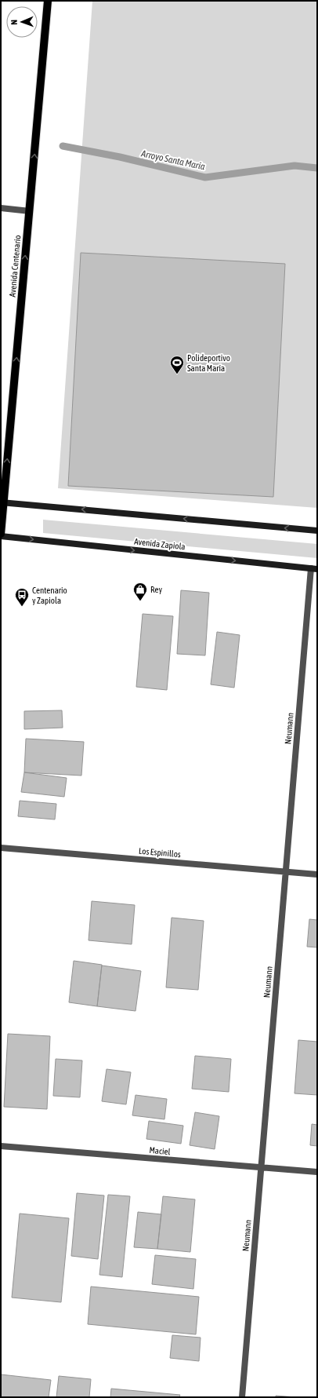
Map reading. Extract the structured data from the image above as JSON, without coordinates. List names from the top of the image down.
{
  "streets": {
    "main road": ["Avenida Centenario", "Avenida Zapiola"],
    "street": ["Neumann", "Los Espinillos", "Maciel"]
  },
  "crossings": [
    ["Avenida Zapiola", "Neumann"],
    ["Neumann", "Los Espinillos"],
    ["Neumann", "Maciel"]
  ],
  "one_way": ["Avenida Centenario"],
  "water": ["Arroyo Santa María"],
  "places": {
    "sports": ["Polideportivo Santa María"],
    "shop": ["Rey"],
    "bus stop": ["Centenario y Zapiola"]
  },
  "north": "left"
}
